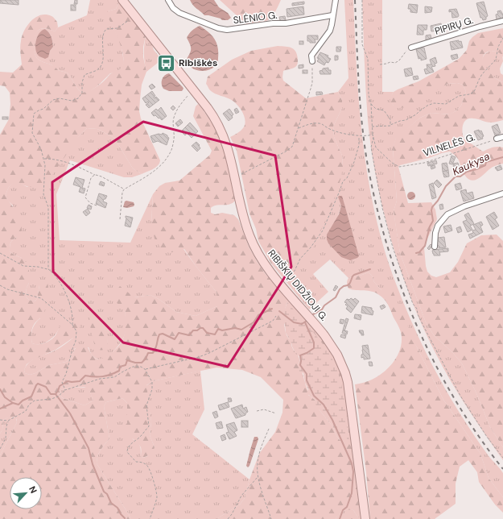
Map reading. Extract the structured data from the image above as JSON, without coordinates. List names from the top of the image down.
{
  "streets": {
    "main road": ["RIBIŠKIŲ DIDŽIOJI G."],
    "street": ["SLĖNIO G.", "PIPIRŲ G."],
    "path": ["VILNELĖS G."]
  },
  "water": ["Kaukysa"],
  "places": {
    "bus stop": ["Ribiškės"]
  },
  "north": "top right"
}
